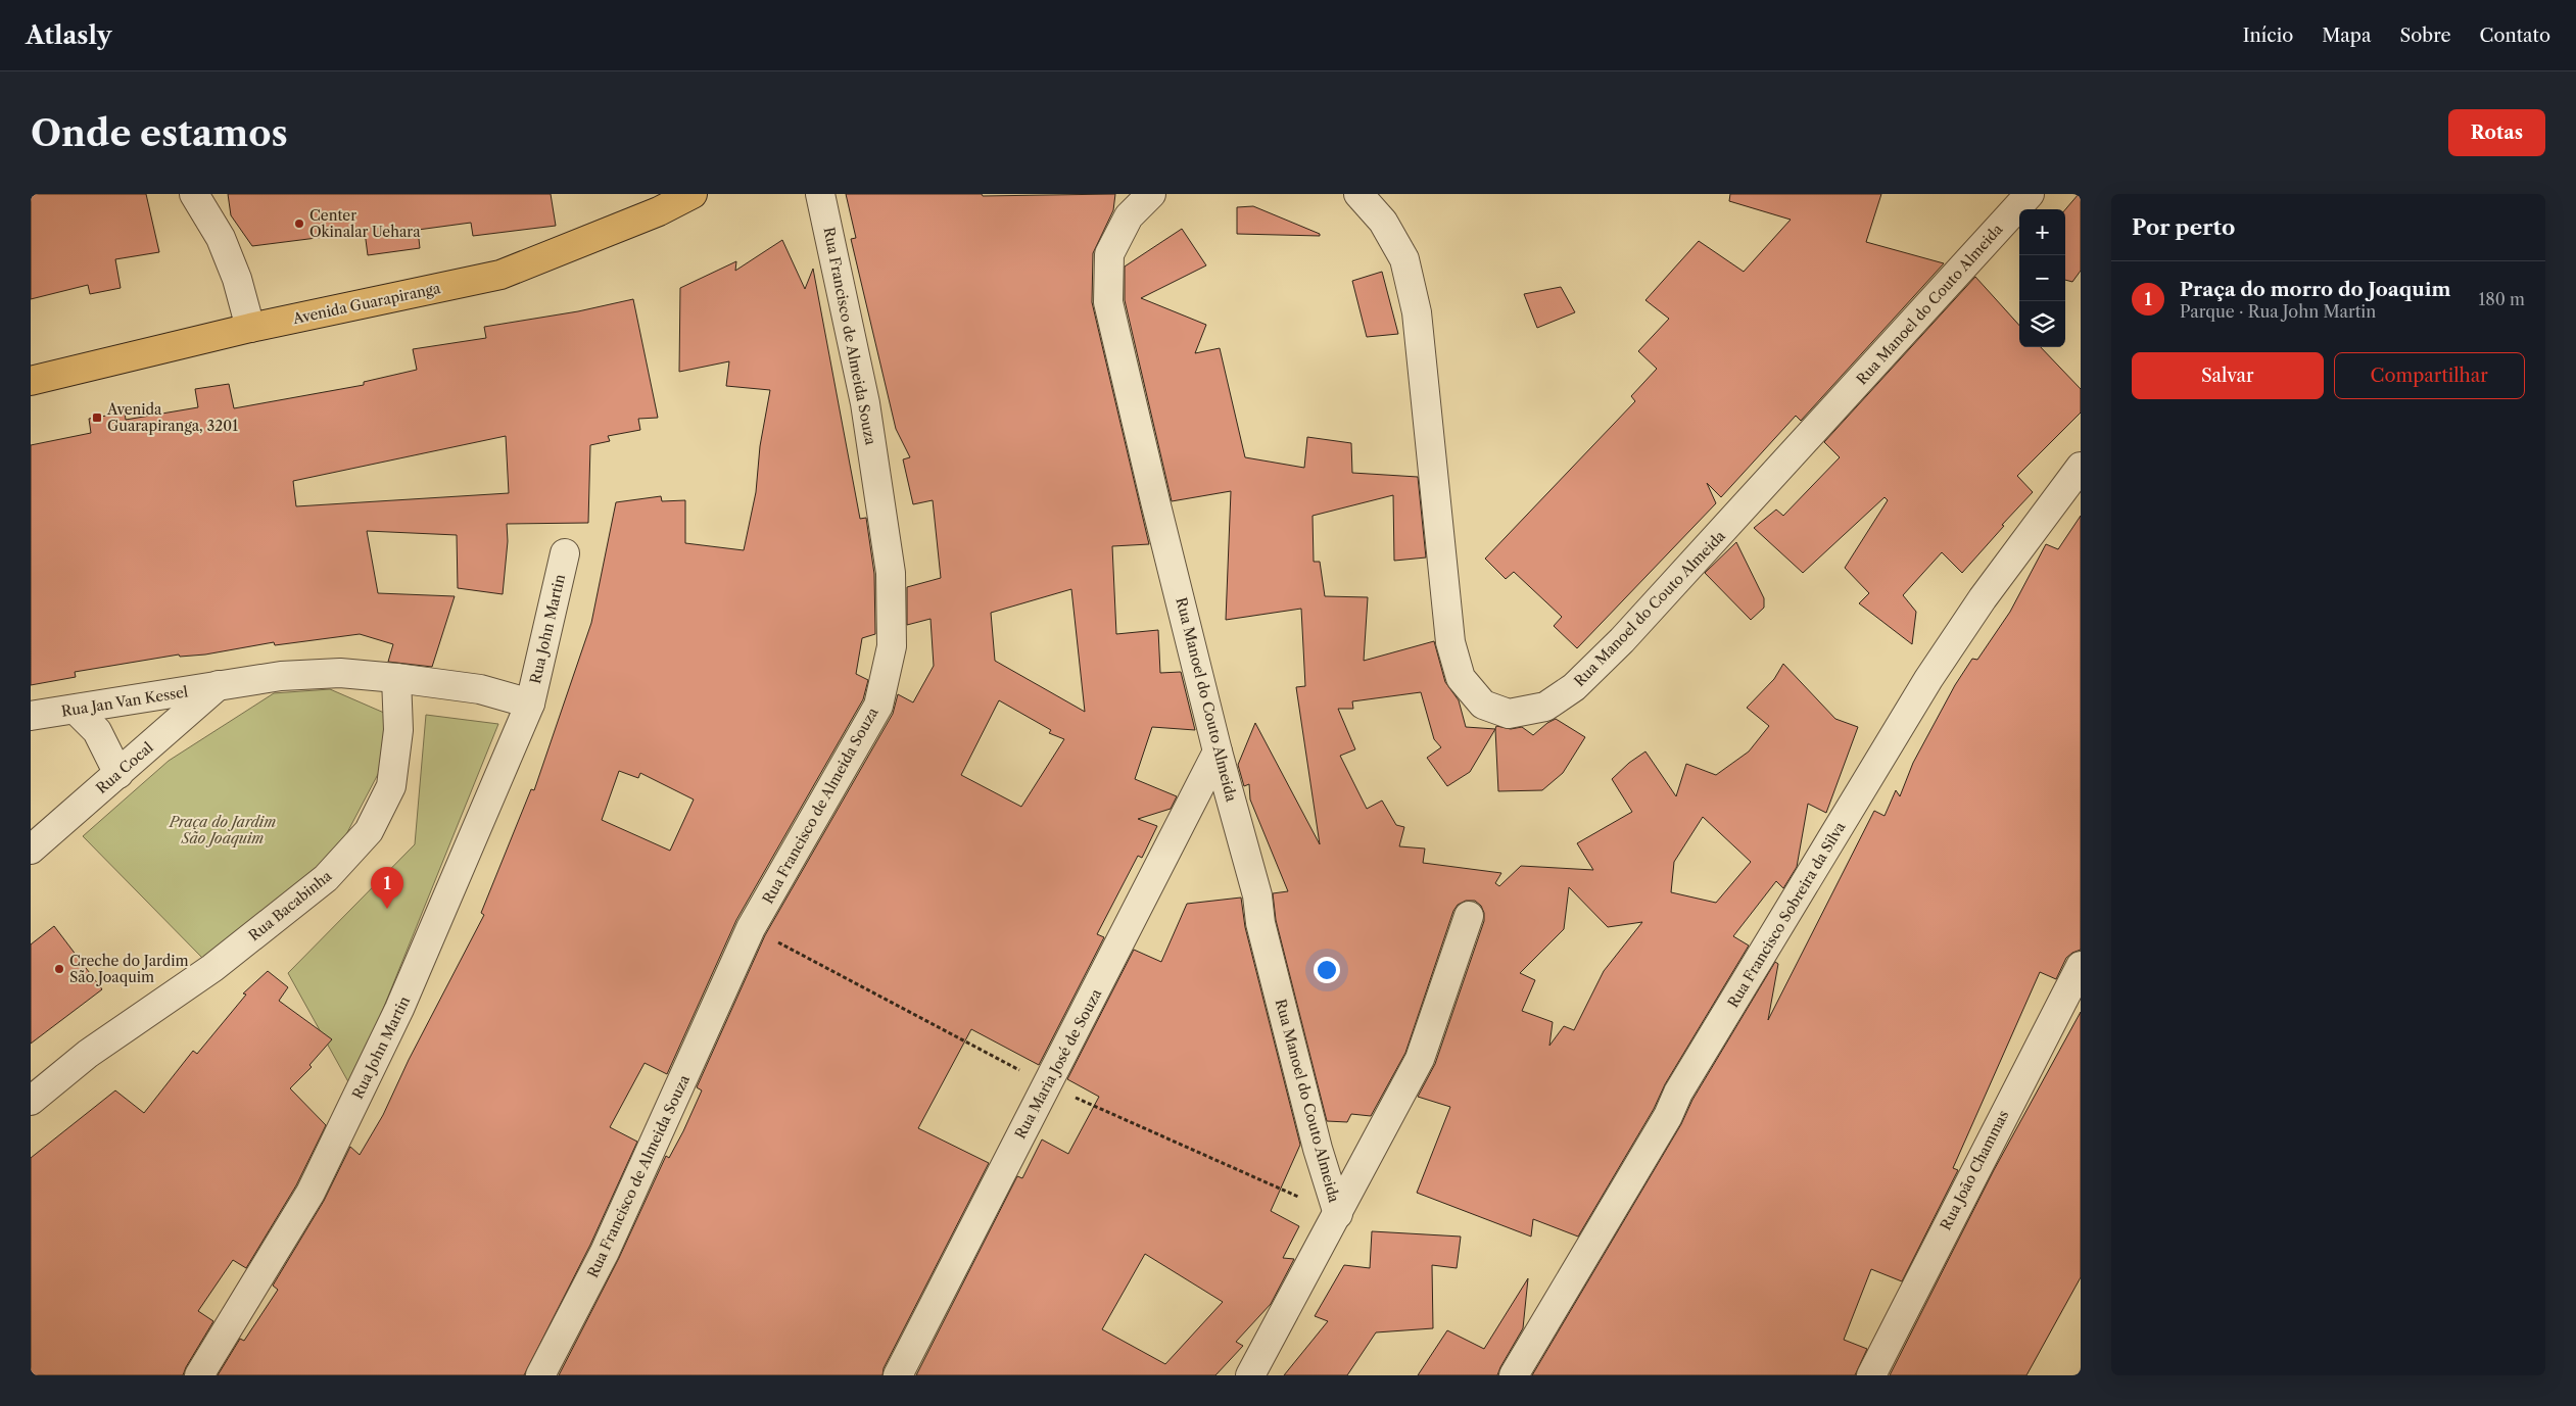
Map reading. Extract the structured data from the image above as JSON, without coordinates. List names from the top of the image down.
{
  "streets": {
    "main road": ["Avenida Guarapiranga"],
    "street": [
      "Rua Manoel do Couto Almeida",
      "Rua Francisco de Almeida Souza",
      "Rua John Martin",
      "Rua Jan Van Kessel",
      "Rua Cocal",
      "Rua Bacabinha",
      "Rua Francisco Sobreira da Silva",
      "Rua Maria José de Souza",
      "Rua João Chammas"
    ]
  },
  "crossings": [
    ["Rua Manoel do Couto Almeida", "Rua Maria José de Souza"],
    ["Rua John Martin", "Rua Bacabinha"],
    ["Rua Jan Van Kessel", "Rua Cocal"]
  ],
  "parks": ["Praça do Jardim São Joaquim"],
  "places": {
    "other": ["Center Okinalar Uehara", "Creche do Jardim São Joaquim"],
    "transit": ["Avenida Guarapiranga, 3201"]
  },
  "page": {
    "header": "Atlasly",
    "nav": [
      "Início",
      "Mapa",
      "Sobre",
      "Contato"
    ],
    "buttons": [
      "Rotas",
      ["Salvar", "Compartilhar"]
    ],
    "title": "Onde estamos",
    "heading": "Por perto",
    "map_buttons": ["+", "−"],
    "list": [
      {
        "mark": "1",
        "name": "Praça do morro do Joaquim",
        "note": "Parque · Rua John Martin",
        "value": "180 m"
      }
    ],
    "pins": "1"
  }
}
